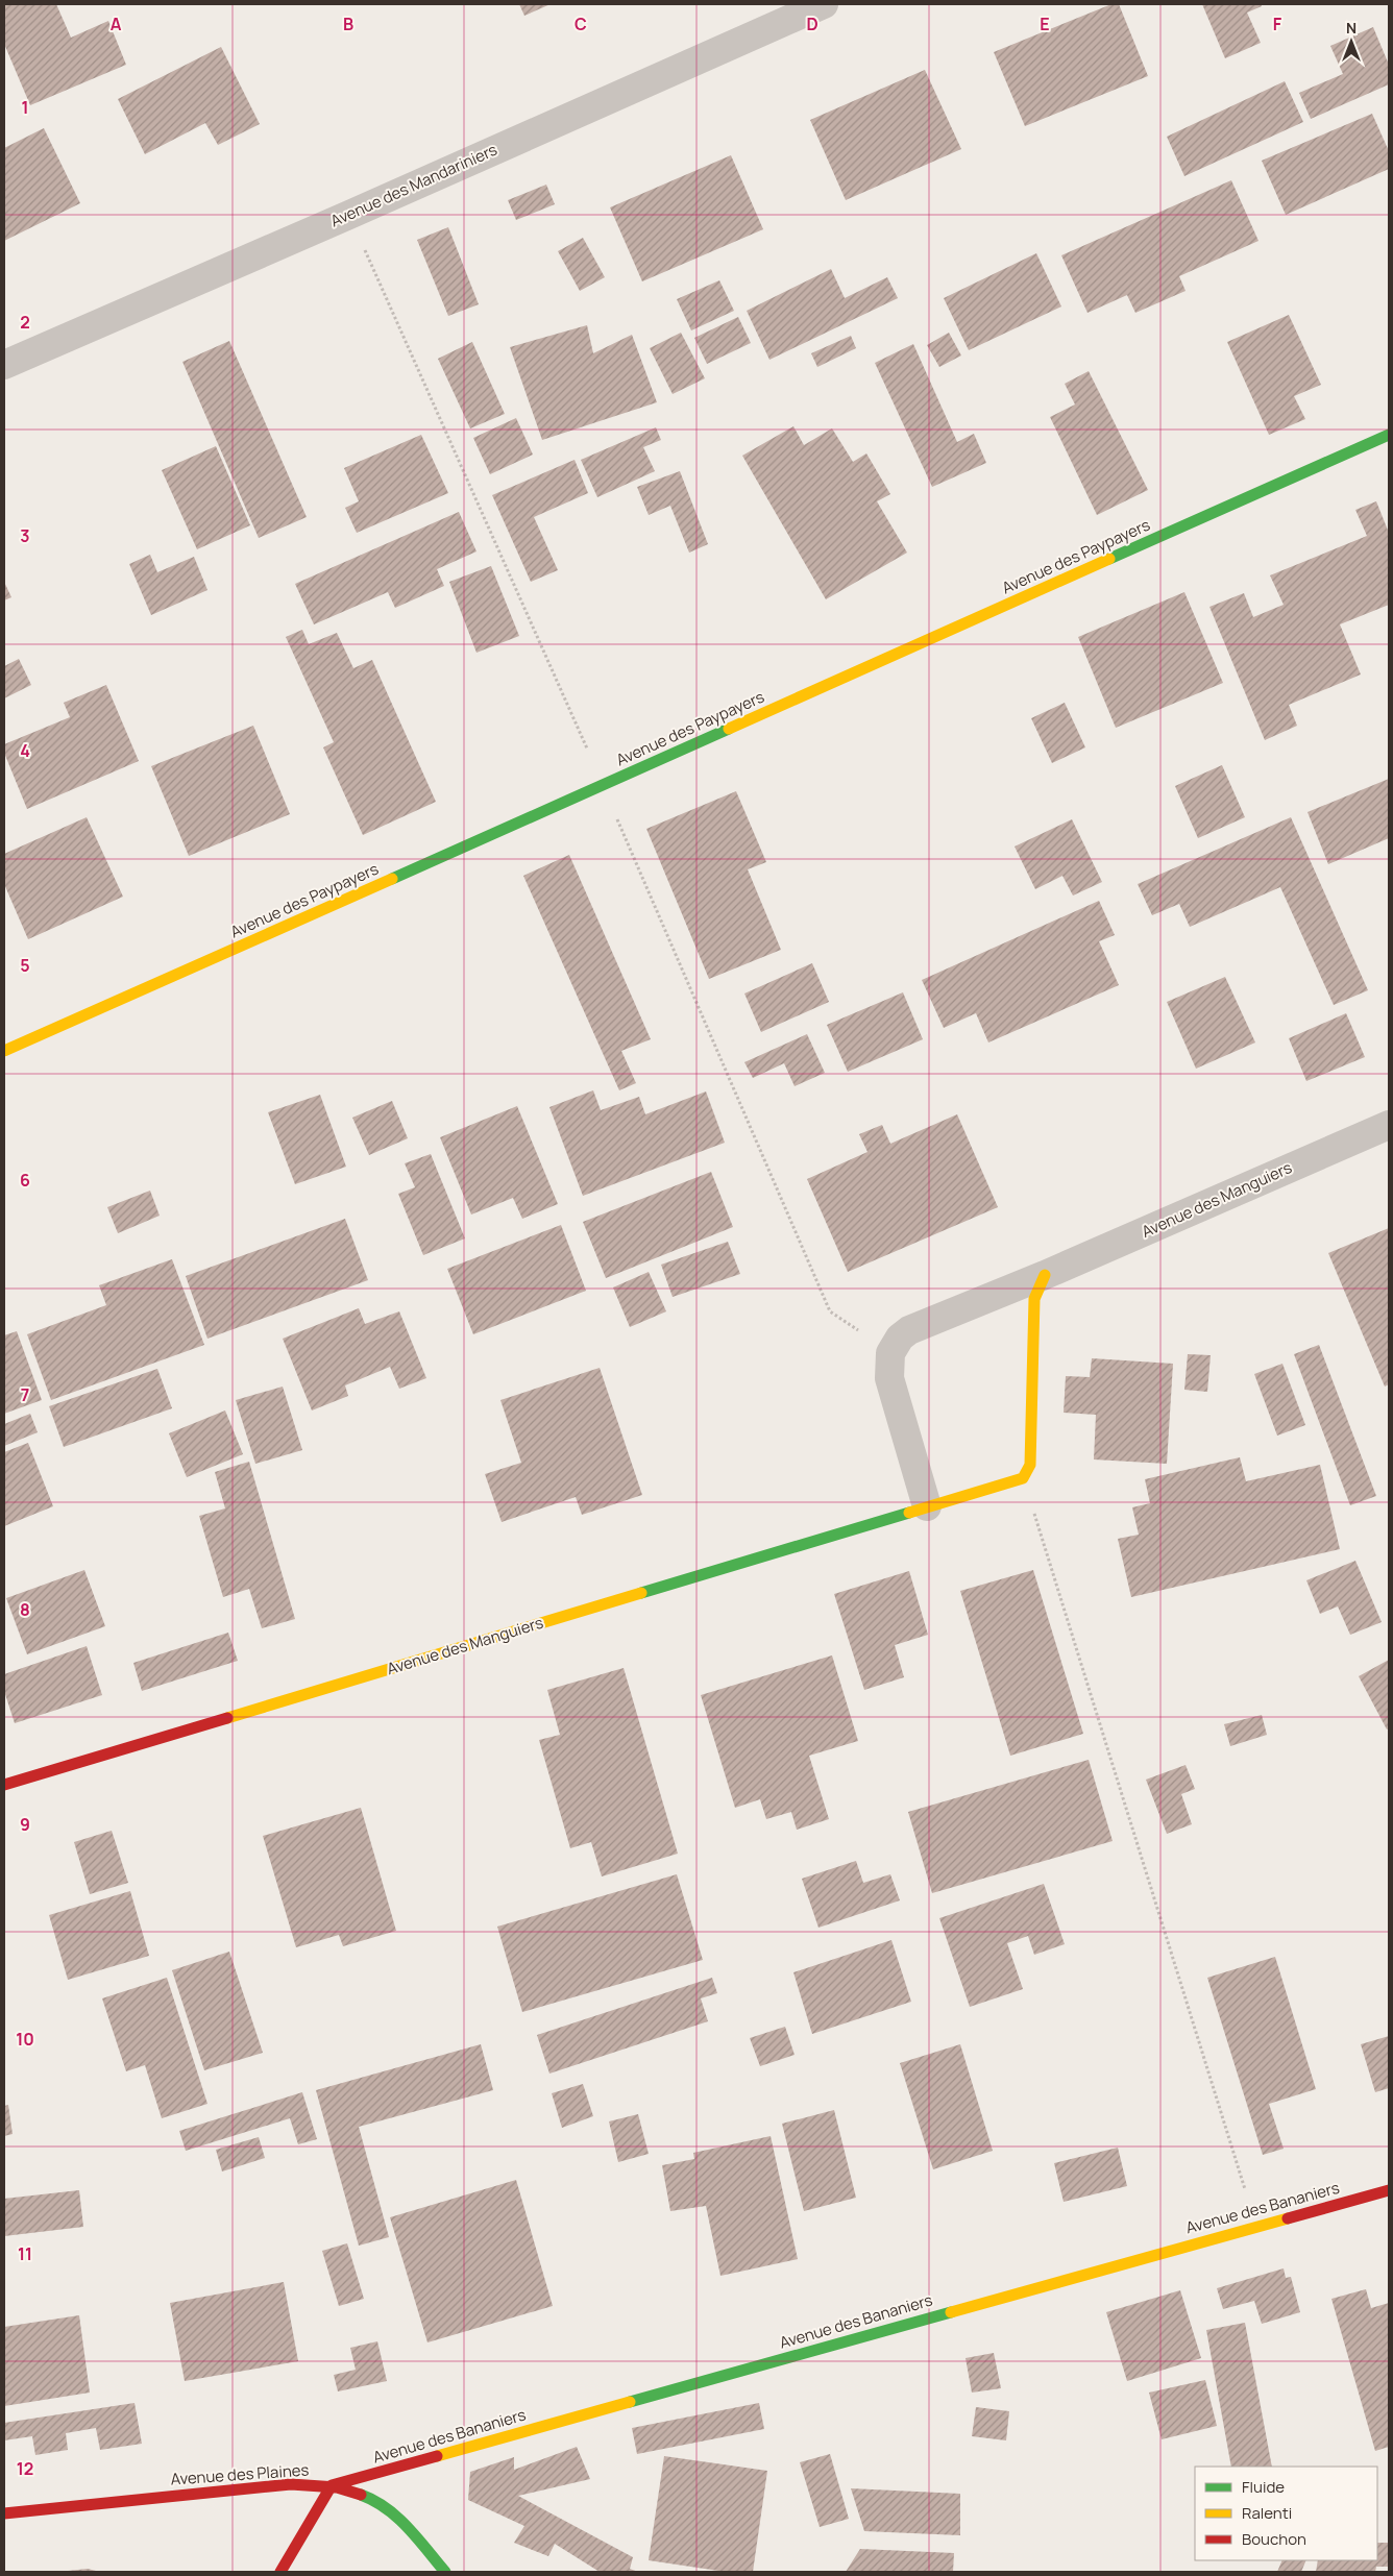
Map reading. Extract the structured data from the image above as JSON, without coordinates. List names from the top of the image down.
{
  "streets": {
    "street": [
      "Avenue des Mandariniers",
      "Avenue des Paypayers",
      "Avenue des Manguiers",
      "Avenue des Bananiers",
      "Avenue des Plaines"
    ]
  },
  "crossings": [
    ["Avenue des Bananiers", "Avenue des Plaines"]
  ],
  "legend": ["Fluide", "Ralenti", "Bouchon"],
  "north": "top",
  "grid": {
    "columns": [
      "A",
      "B",
      "C",
      "D",
      "E",
      "F"
    ],
    "rows": [
      "1",
      "2",
      "3",
      "4",
      "5",
      "6",
      "7",
      "8",
      "9",
      "10",
      "11",
      "12"
    ]
  }
}
